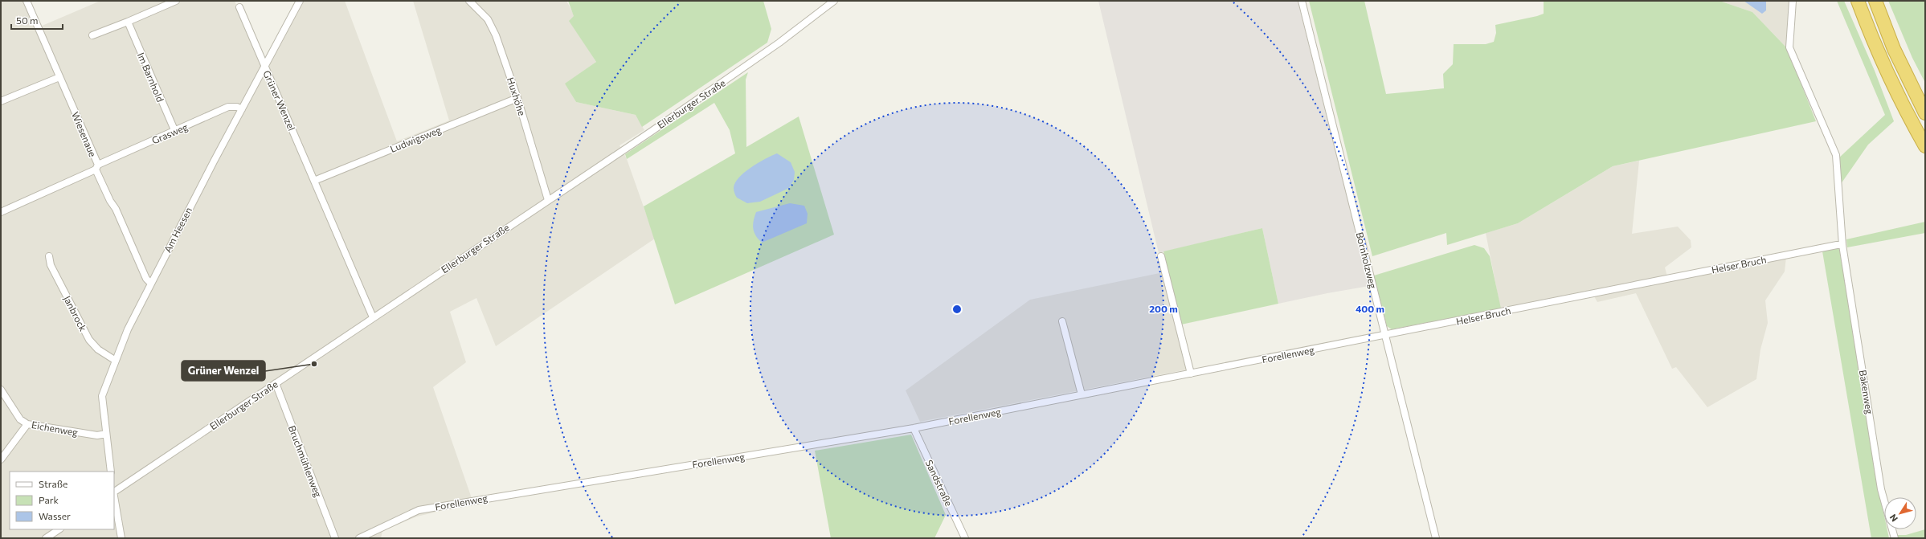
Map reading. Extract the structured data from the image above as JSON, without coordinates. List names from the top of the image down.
{
  "streets": {
    "street": [
      "Im Barnhold",
      "Huxhöhe",
      "Grüner Wenzel",
      "Ellerburger Straße",
      "Grasweg",
      "Wiesenaue",
      "Ludwigsweg",
      "Am Heesen",
      "Bornholzweg",
      "Helser Bruch",
      "Janbrock",
      "Forellenweg",
      "Bakenweg",
      "Eichenweg",
      "Bruchmühlenweg",
      "Sandstraße"
    ]
  },
  "crossings": [
    ["Im Barnhold", "Grasweg"],
    ["Huxhöhe", "Ellerburger Straße"],
    ["Huxhöhe", "Ludwigsweg"],
    ["Grüner Wenzel", "Ellerburger Straße"],
    ["Grüner Wenzel", "Ludwigsweg"],
    ["Grüner Wenzel", "Am Heesen"],
    ["Ellerburger Straße", "Bruchmühlenweg"],
    ["Grasweg", "Wiesenaue"],
    ["Grasweg", "Am Heesen"],
    ["Wiesenaue", "Am Heesen"],
    ["Am Heesen", "Janbrock"],
    ["Am Heesen", "Eichenweg"],
    ["Bornholzweg", "Helser Bruch"],
    ["Bornholzweg", "Forellenweg"],
    ["Helser Bruch", "Forellenweg"],
    ["Helser Bruch", "Bakenweg"],
    ["Forellenweg", "Sandstraße"]
  ],
  "places": ["Grüner Wenzel"],
  "legend": ["Straße", "Park", "Wasser"],
  "scale_bar": "50 m",
  "north": "bottom left",
  "rings": ["200 m", "400 m"]
}
